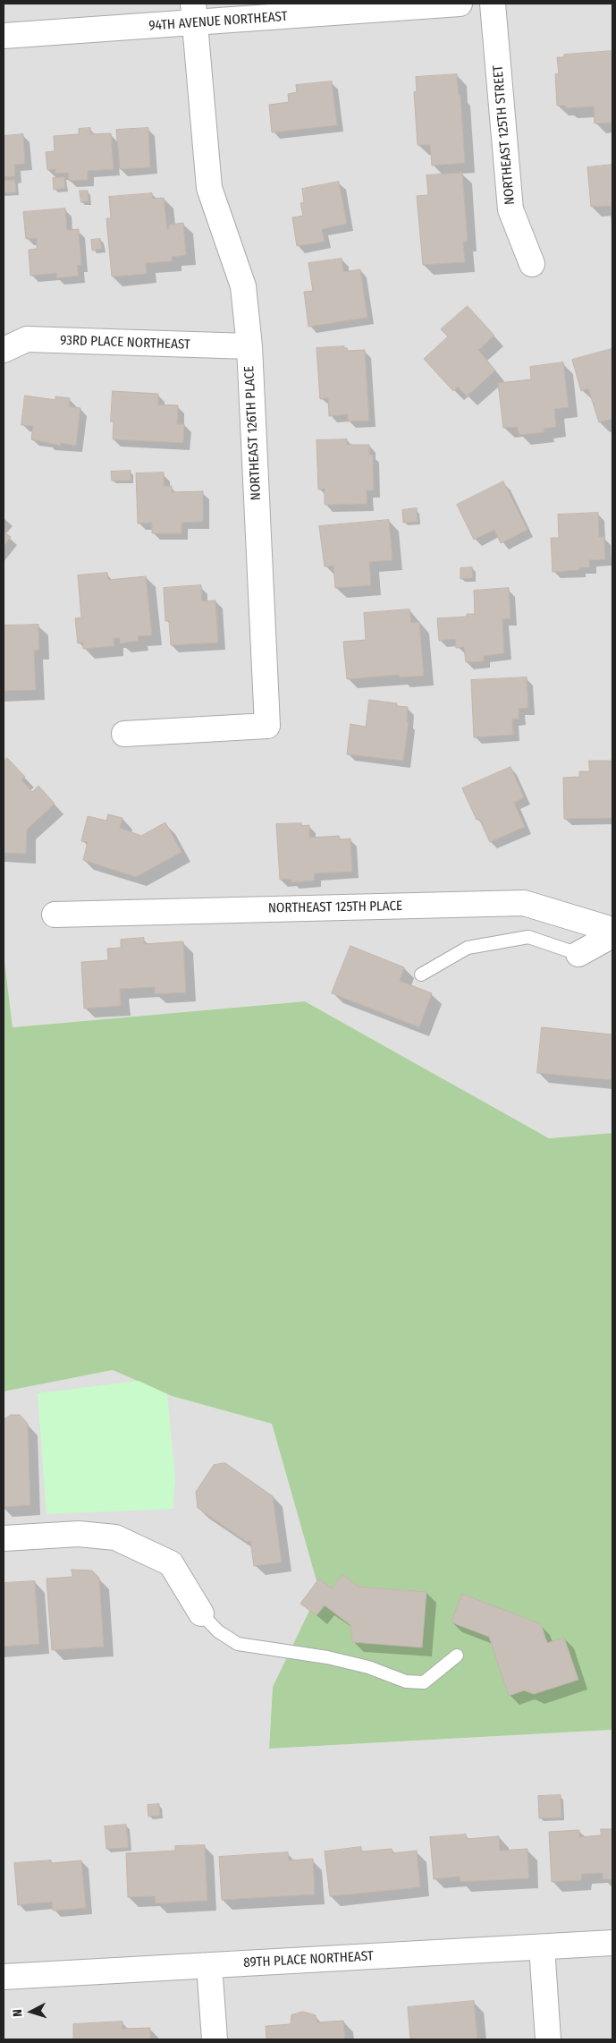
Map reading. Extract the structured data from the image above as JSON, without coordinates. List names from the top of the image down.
{
  "streets": {
    "street": [
      "94TH AVENUE NORTHEAST",
      "NORTHEAST 125TH STREET",
      "93RD PLACE NORTHEAST",
      "NORTHEAST 126TH PLACE",
      "NORTHEAST 125TH PLACE",
      "89TH PLACE NORTHEAST"
    ]
  },
  "crossings": [
    ["94TH AVENUE NORTHEAST", "NORTHEAST 126TH PLACE"],
    ["93RD PLACE NORTHEAST", "NORTHEAST 126TH PLACE"]
  ],
  "north": "left"
}
